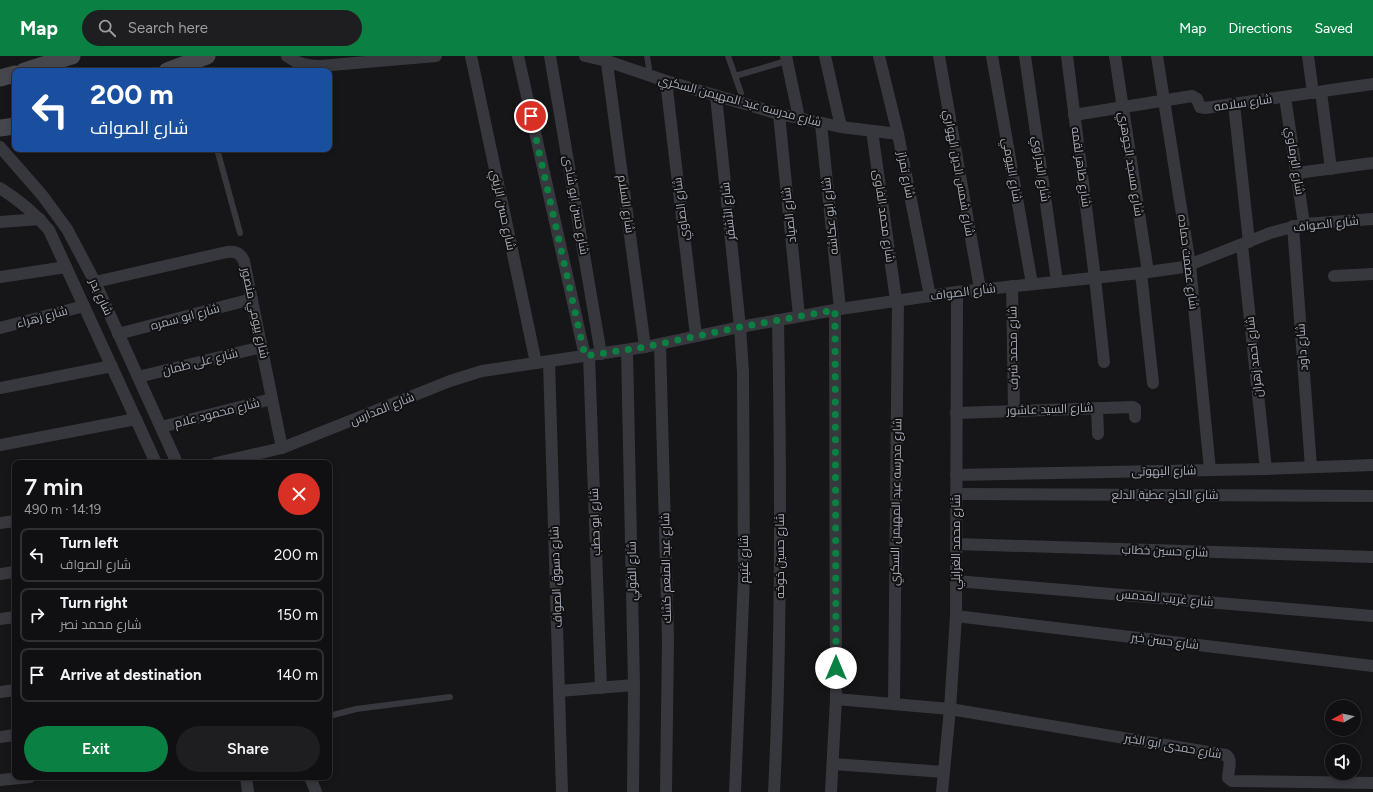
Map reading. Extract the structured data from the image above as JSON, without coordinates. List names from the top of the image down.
{
  "streets": {
    "street": [
      "شارع مدرسه عبد المهيمن السكري",
      "شارع سلامه",
      "شارع البرماوي",
      "شارع مسجد الجوهري",
      "شارع طاهر لقمه",
      "شارع البدراوي",
      "شارع البيومي",
      "شارع شمس الدين الهواري",
      "شارع تمراز",
      "شارع السلام",
      "شارع حسن ابو شادى",
      "شارع الصاوي",
      "شارع حسن الزيني",
      "شارع الأشقر",
      "شارع الصياد",
      "شارع ابو عكاشه",
      "شارع محمد الفاوى",
      "شارع الصواف",
      "شارع عصمت حماده",
      "شارع بدر",
      "شارع بيومي منصور",
      "شارع زهراء",
      "شارع ابو سمره",
      "شارع داود",
      "شارع محمد شرف",
      "شارع احمد زهران",
      "شارع على طمان",
      "شارع المدارس",
      "شارع السيد عاشور",
      "شارع محمود علام",
      "شارع البهوتى",
      "شارع الحاج عطية الدلع",
      "شارع ابو حطب",
      "شارع محمد الغرابلي",
      "شارع حسين خطاب",
      "شارع حسين خوخه",
      "شارع غنيم",
      "شارع عبد المنعم كشك",
      "شارع الفولي",
      "شارع دسوق الصواف",
      "شارع غريب المدمس",
      "شارع حسن خير",
      "شارع حمدى ابو الخير"
    ]
  },
  "crossings": [
    ["شارع مدرسه عبد المهيمن السكري", "شارع تمراز"],
    ["شارع مدرسه عبد المهيمن السكري", "شارع السلام"],
    ["شارع مدرسه عبد المهيمن السكري", "شارع الصاوي"],
    ["شارع مدرسه عبد المهيمن السكري", "شارع الأشقر"],
    ["شارع مدرسه عبد المهيمن السكري", "شارع الصياد"],
    ["شارع مدرسه عبد المهيمن السكري", "شارع ابو عكاشه"],
    ["شارع مدرسه عبد المهيمن السكري", "شارع محمد الفاوى"],
    ["شارع مدرسه عبد المهيمن السكري", "شارع الصواف"],
    ["شارع سلامه", "شارع البرماوي"],
    ["شارع سلامه", "شارع مسجد الجوهري"],
    ["شارع سلامه", "شارع طاهر لقمه"],
    ["شارع سلامه", "شارع عصمت حماده"],
    ["شارع سلامه", "شارع احمد زهران"],
    ["شارع البرماوي", "شارع الصواف"],
    ["شارع البرماوي", "شارع داود"],
    ["شارع مسجد الجوهري", "شارع الصواف"],
    ["شارع طاهر لقمه", "شارع الصواف"],
    ["شارع البدراوي", "شارع الصواف"],
    ["شارع البيومي", "شارع الصواف"],
    ["شارع شمس الدين الهواري", "شارع الصواف"],
    ["شارع تمراز", "شارع الصواف"],
    ["شارع السلام", "شارع الصواف"],
    ["شارع حسن ابو شادى", "شارع الصواف"],
    ["شارع حسن ابو شادى", "شارع ابو حطب"],
    ["شارع الصاوي", "شارع الصواف"],
    ["شارع حسن الزيني", "شارع المدارس"],
    ["شارع الأشقر", "شارع الصواف"],
    ["شارع الأشقر", "شارع غنيم"],
    ["شارع الصياد", "شارع الصواف"],
    ["شارع ابو عكاشه", "شارع الصواف"],
    ["شارع محمد الفاوى", "شارع الصواف"],
    ["شارع الصواف", "شارع عصمت حماده"],
    ["شارع الصواف", "شارع داود"],
    ["شارع الصواف", "شارع محمد شرف"],
    ["شارع الصواف", "شارع احمد زهران"],
    ["شارع الصواف", "شارع المدارس"],
    ["شارع الصواف", "شارع ابو حطب"],
    ["شارع الصواف", "شارع محمد الغرابلي"],
    ["شارع الصواف", "شارع حسين خوخه"],
    ["شارع الصواف", "شارع غنيم"],
    ["شارع الصواف", "شارع عبد المنعم كشك"],
    ["شارع الصواف", "شارع الفولي"],
    ["شارع الصواف", "شارع دسوق الصواف"],
    ["شارع عصمت حماده", "شارع البهوتى"],
    ["شارع بدر", "شارع بيومي منصور"],
    ["شارع بدر", "شارع زهراء"],
    ["شارع بدر", "شارع ابو سمره"],
    ["شارع بدر", "شارع على طمان"],
    ["شارع بدر", "شارع محمود علام"],
    ["شارع بيومي منصور", "شارع ابو سمره"],
    ["شارع بيومي منصور", "شارع على طمان"],
    ["شارع بيومي منصور", "شارع المدارس"],
    ["شارع بيومي منصور", "شارع محمود علام"],
    ["شارع داود", "شارع البهوتى"],
    ["شارع محمد شرف", "شارع السيد عاشور"],
    ["شارع احمد زهران", "شارع البهوتى"],
    ["شارع المدارس", "شارع دسوق الصواف"],
    ["شارع السيد عاشور", "شارع محمد الغرابلي"],
    ["شارع البهوتى", "شارع محمد الغرابلي"],
    ["شارع الحاج عطية الدلع", "شارع محمد الغرابلي"],
    ["شارع محمد الغرابلي", "شارع حسين خطاب"],
    ["شارع محمد الغرابلي", "شارع غريب المدمس"],
    ["شارع محمد الغرابلي", "شارع حسن خير"],
    ["شارع محمد الغرابلي", "شارع حمدى ابو الخير"]
  ],
  "north": "left",
  "page": {
    "header": "Map",
    "search": "Search here",
    "nav": ["Map", "Directions", "Saved"],
    "turn": ["200 m", "شارع الصواف"],
    "heading": ["7 min", "490 m · 14:19"],
    "list": [
      {
        "name": "Turn left",
        "note": "شارع الصواف",
        "value": "200 m"
      },
      {
        "name": "Turn right",
        "note": "شارع محمد نصر",
        "value": "150 m"
      },
      {
        "name": "Arrive at destination",
        "value": "140 m"
      }
    ],
    "buttons": ["Exit", "Share"]
  }
}
